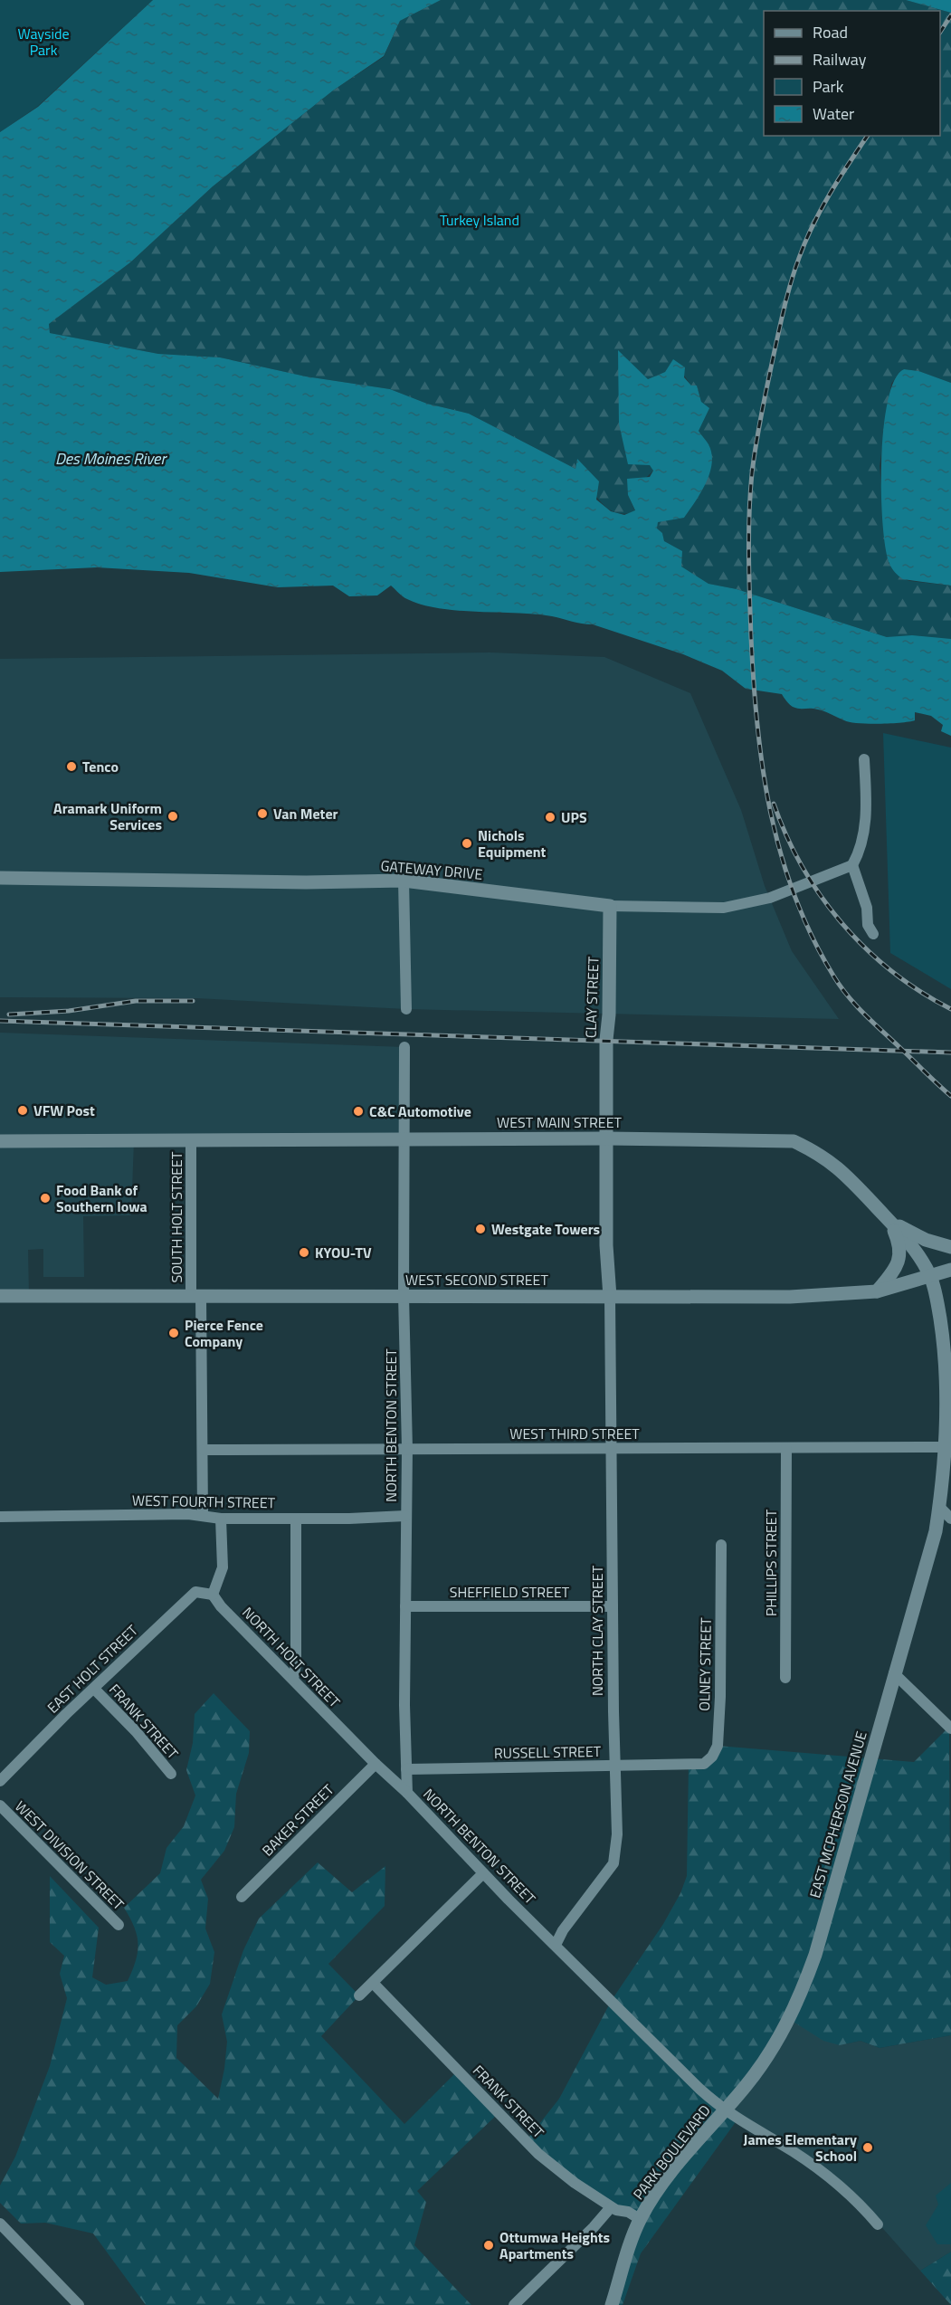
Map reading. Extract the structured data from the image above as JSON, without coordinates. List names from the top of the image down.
{
  "streets": {
    "main road": [
      "GATEWAY DRIVE",
      "CLAY STREET",
      "WEST MAIN STREET",
      "WEST SECOND STREET",
      "EAST MCPHERSON AVENUE",
      "PARK BOULEVARD"
    ],
    "street": [
      "SOUTH HOLT STREET",
      "NORTH BENTON STREET",
      "WEST THIRD STREET",
      "WEST FOURTH STREET",
      "PHILLIPS STREET",
      "SHEFFIELD STREET",
      "NORTH CLAY STREET",
      "NORTH HOLT STREET",
      "OLNEY STREET",
      "EAST HOLT STREET",
      "FRANK STREET",
      "RUSSELL STREET",
      "BAKER STREET",
      "WEST DIVISION STREET"
    ]
  },
  "crossings": [
    ["GATEWAY DRIVE", "CLAY STREET"],
    ["CLAY STREET", "WEST MAIN STREET"],
    ["CLAY STREET", "WEST SECOND STREET"],
    ["CLAY STREET", "NORTH CLAY STREET"],
    ["WEST MAIN STREET", "SOUTH HOLT STREET"],
    ["WEST MAIN STREET", "WEST SECOND STREET"],
    ["WEST MAIN STREET", "NORTH BENTON STREET"],
    ["WEST MAIN STREET", "EAST MCPHERSON AVENUE"],
    ["SOUTH HOLT STREET", "WEST SECOND STREET"],
    ["WEST SECOND STREET", "NORTH BENTON STREET"],
    ["WEST SECOND STREET", "NORTH CLAY STREET"],
    ["NORTH BENTON STREET", "WEST THIRD STREET"],
    ["NORTH BENTON STREET", "WEST FOURTH STREET"],
    ["NORTH BENTON STREET", "SHEFFIELD STREET"],
    ["NORTH BENTON STREET", "NORTH CLAY STREET"],
    ["NORTH BENTON STREET", "NORTH HOLT STREET"],
    ["NORTH BENTON STREET", "RUSSELL STREET"],
    ["NORTH BENTON STREET", "EAST MCPHERSON AVENUE"],
    ["NORTH BENTON STREET", "PARK BOULEVARD"],
    ["WEST THIRD STREET", "PHILLIPS STREET"],
    ["WEST THIRD STREET", "NORTH CLAY STREET"],
    ["WEST THIRD STREET", "EAST MCPHERSON AVENUE"],
    ["SHEFFIELD STREET", "NORTH CLAY STREET"],
    ["NORTH CLAY STREET", "RUSSELL STREET"],
    ["NORTH HOLT STREET", "EAST HOLT STREET"],
    ["NORTH HOLT STREET", "BAKER STREET"],
    ["OLNEY STREET", "RUSSELL STREET"],
    ["EAST HOLT STREET", "FRANK STREET"],
    ["FRANK STREET", "PARK BOULEVARD"],
    ["EAST MCPHERSON AVENUE", "PARK BOULEVARD"]
  ],
  "water": ["Des Moines River"],
  "parks": ["Wayside Park", "Turkey Island"],
  "places": [
    "Tenco",
    "Van Meter",
    "Aramark Uniform Services",
    "UPS",
    "Nichols Equipment",
    "VFW Post",
    "C&C Automotive",
    "Food Bank of Southern Iowa",
    "Westgate Towers",
    "KYOU-TV",
    "Pierce Fence Company",
    "James Elementary School",
    "Ottumwa Heights Apartments"
  ],
  "legend": [
    "Road",
    "Railway",
    "Park",
    "Water"
  ]
}
